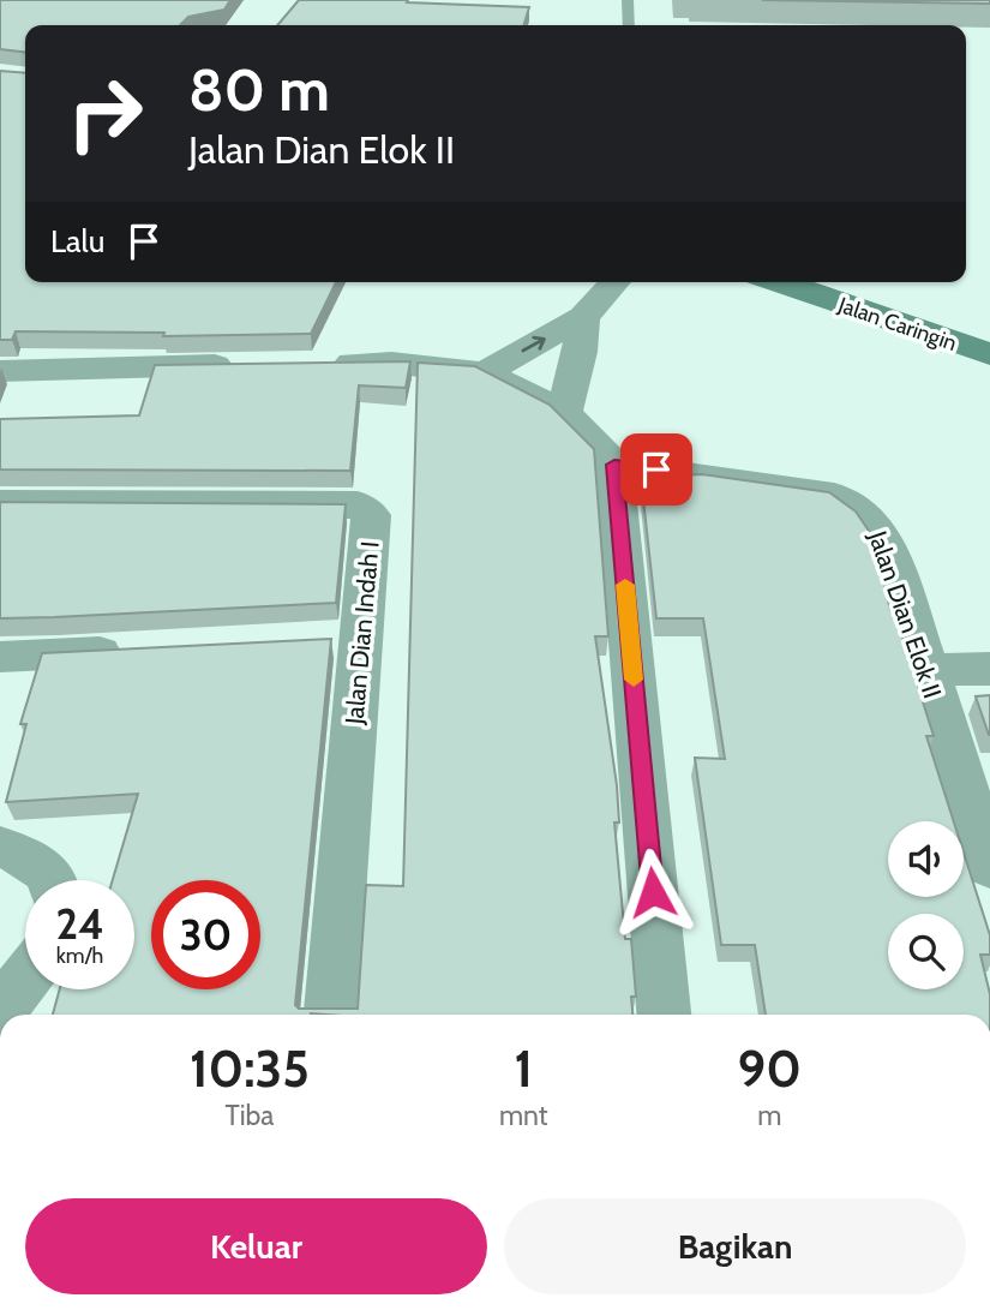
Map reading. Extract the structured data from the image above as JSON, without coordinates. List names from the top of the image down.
{
  "streets": {
    "main road": ["Jalan Caringin"],
    "street": ["Jalan Dian Elok II", "Jalan Dian Indah I"]
  },
  "page": {
    "turn": ["80 m", "Jalan Dian Elok II"],
    "then": "Lalu",
    "speed": "24 km/h",
    "limit": "30",
    "eta": [
      "10:35",
      "Tiba",
      "1",
      "mnt",
      "90",
      "m"
    ],
    "buttons": ["Keluar", "Bagikan"]
  }
}
